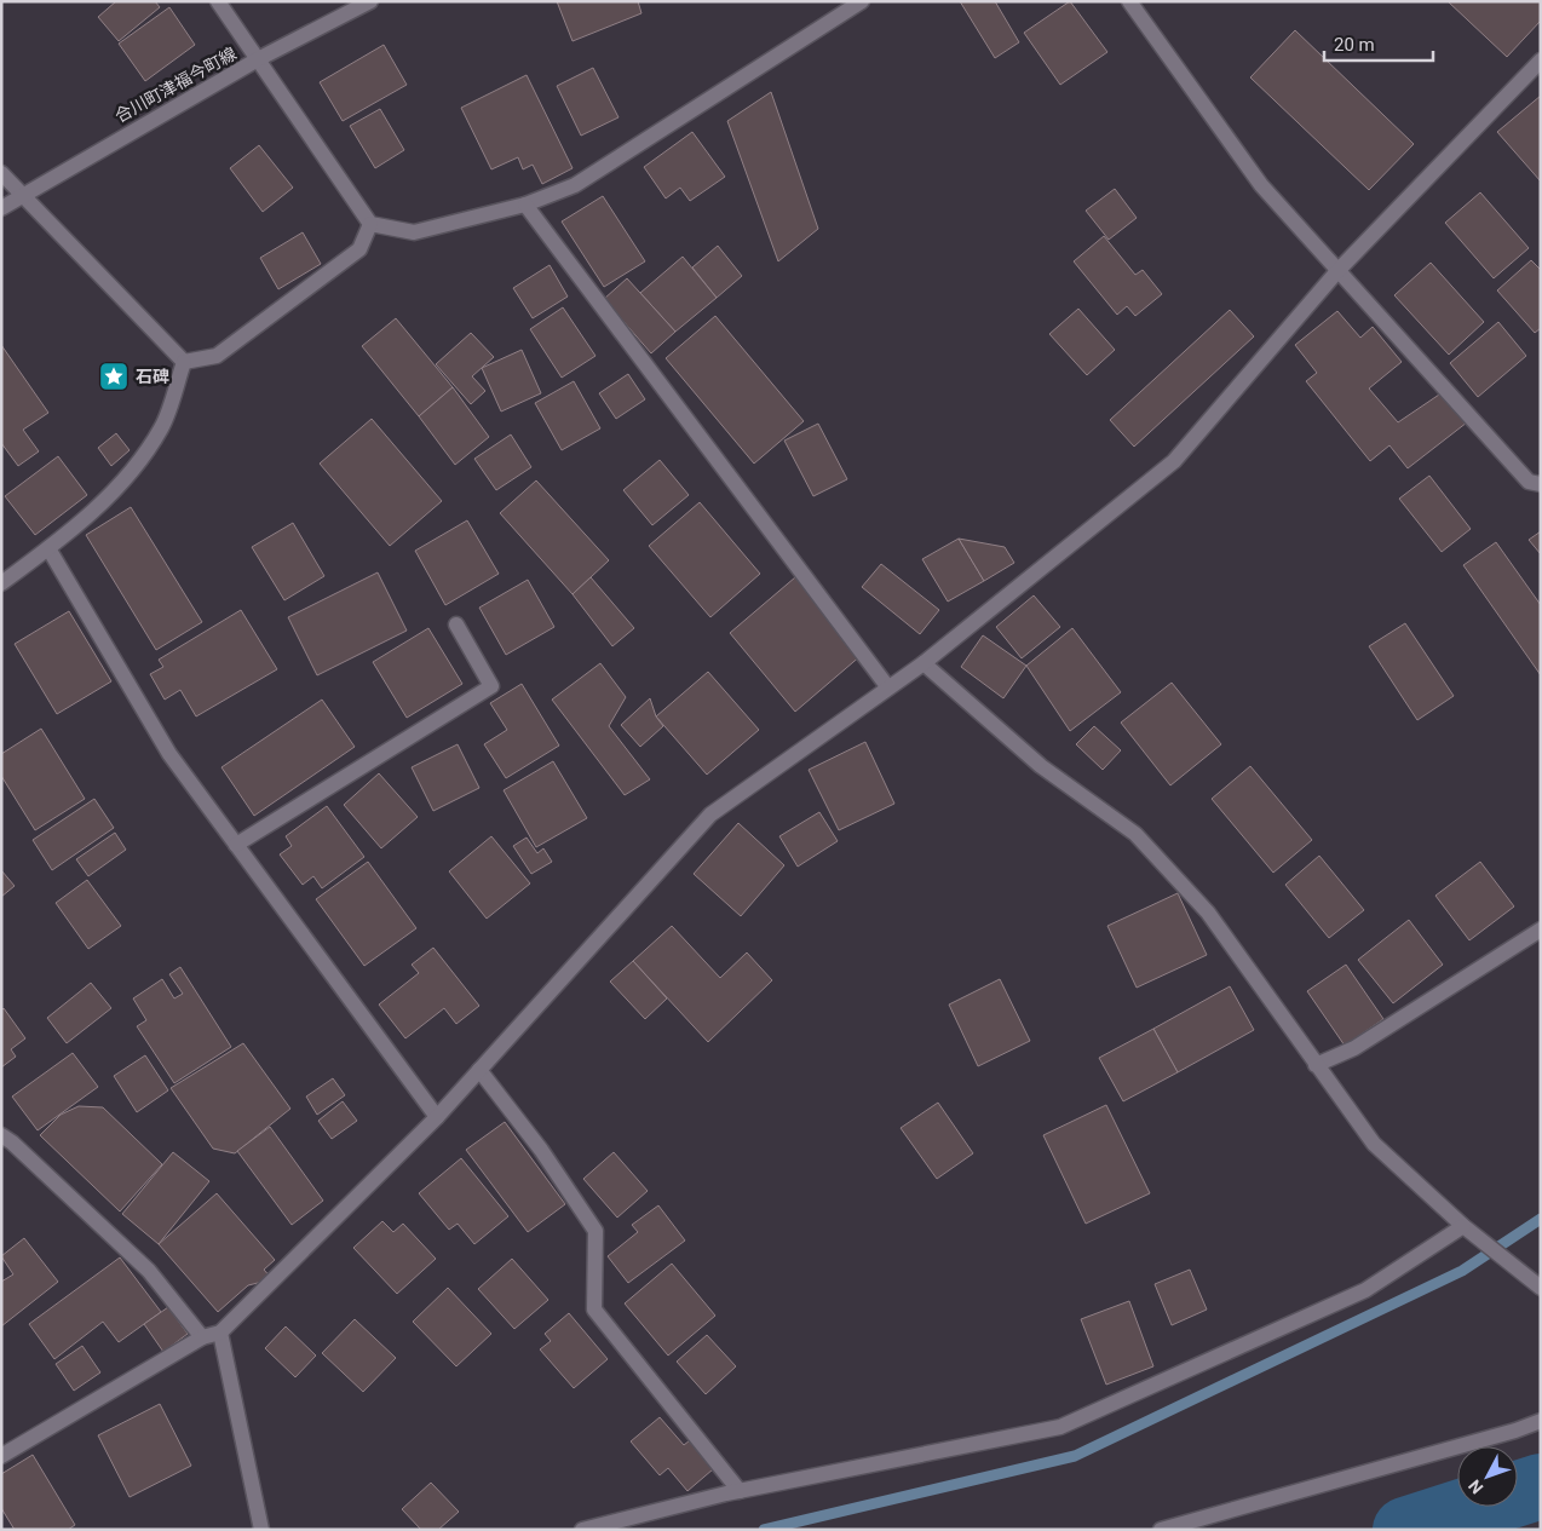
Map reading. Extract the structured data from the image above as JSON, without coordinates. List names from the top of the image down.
{
  "streets": {
    "street": ["合川町津福今町線"]
  },
  "places": {
    "place": ["石碑"]
  },
  "scale_bar": "20 m",
  "north": "bottom left"
}
